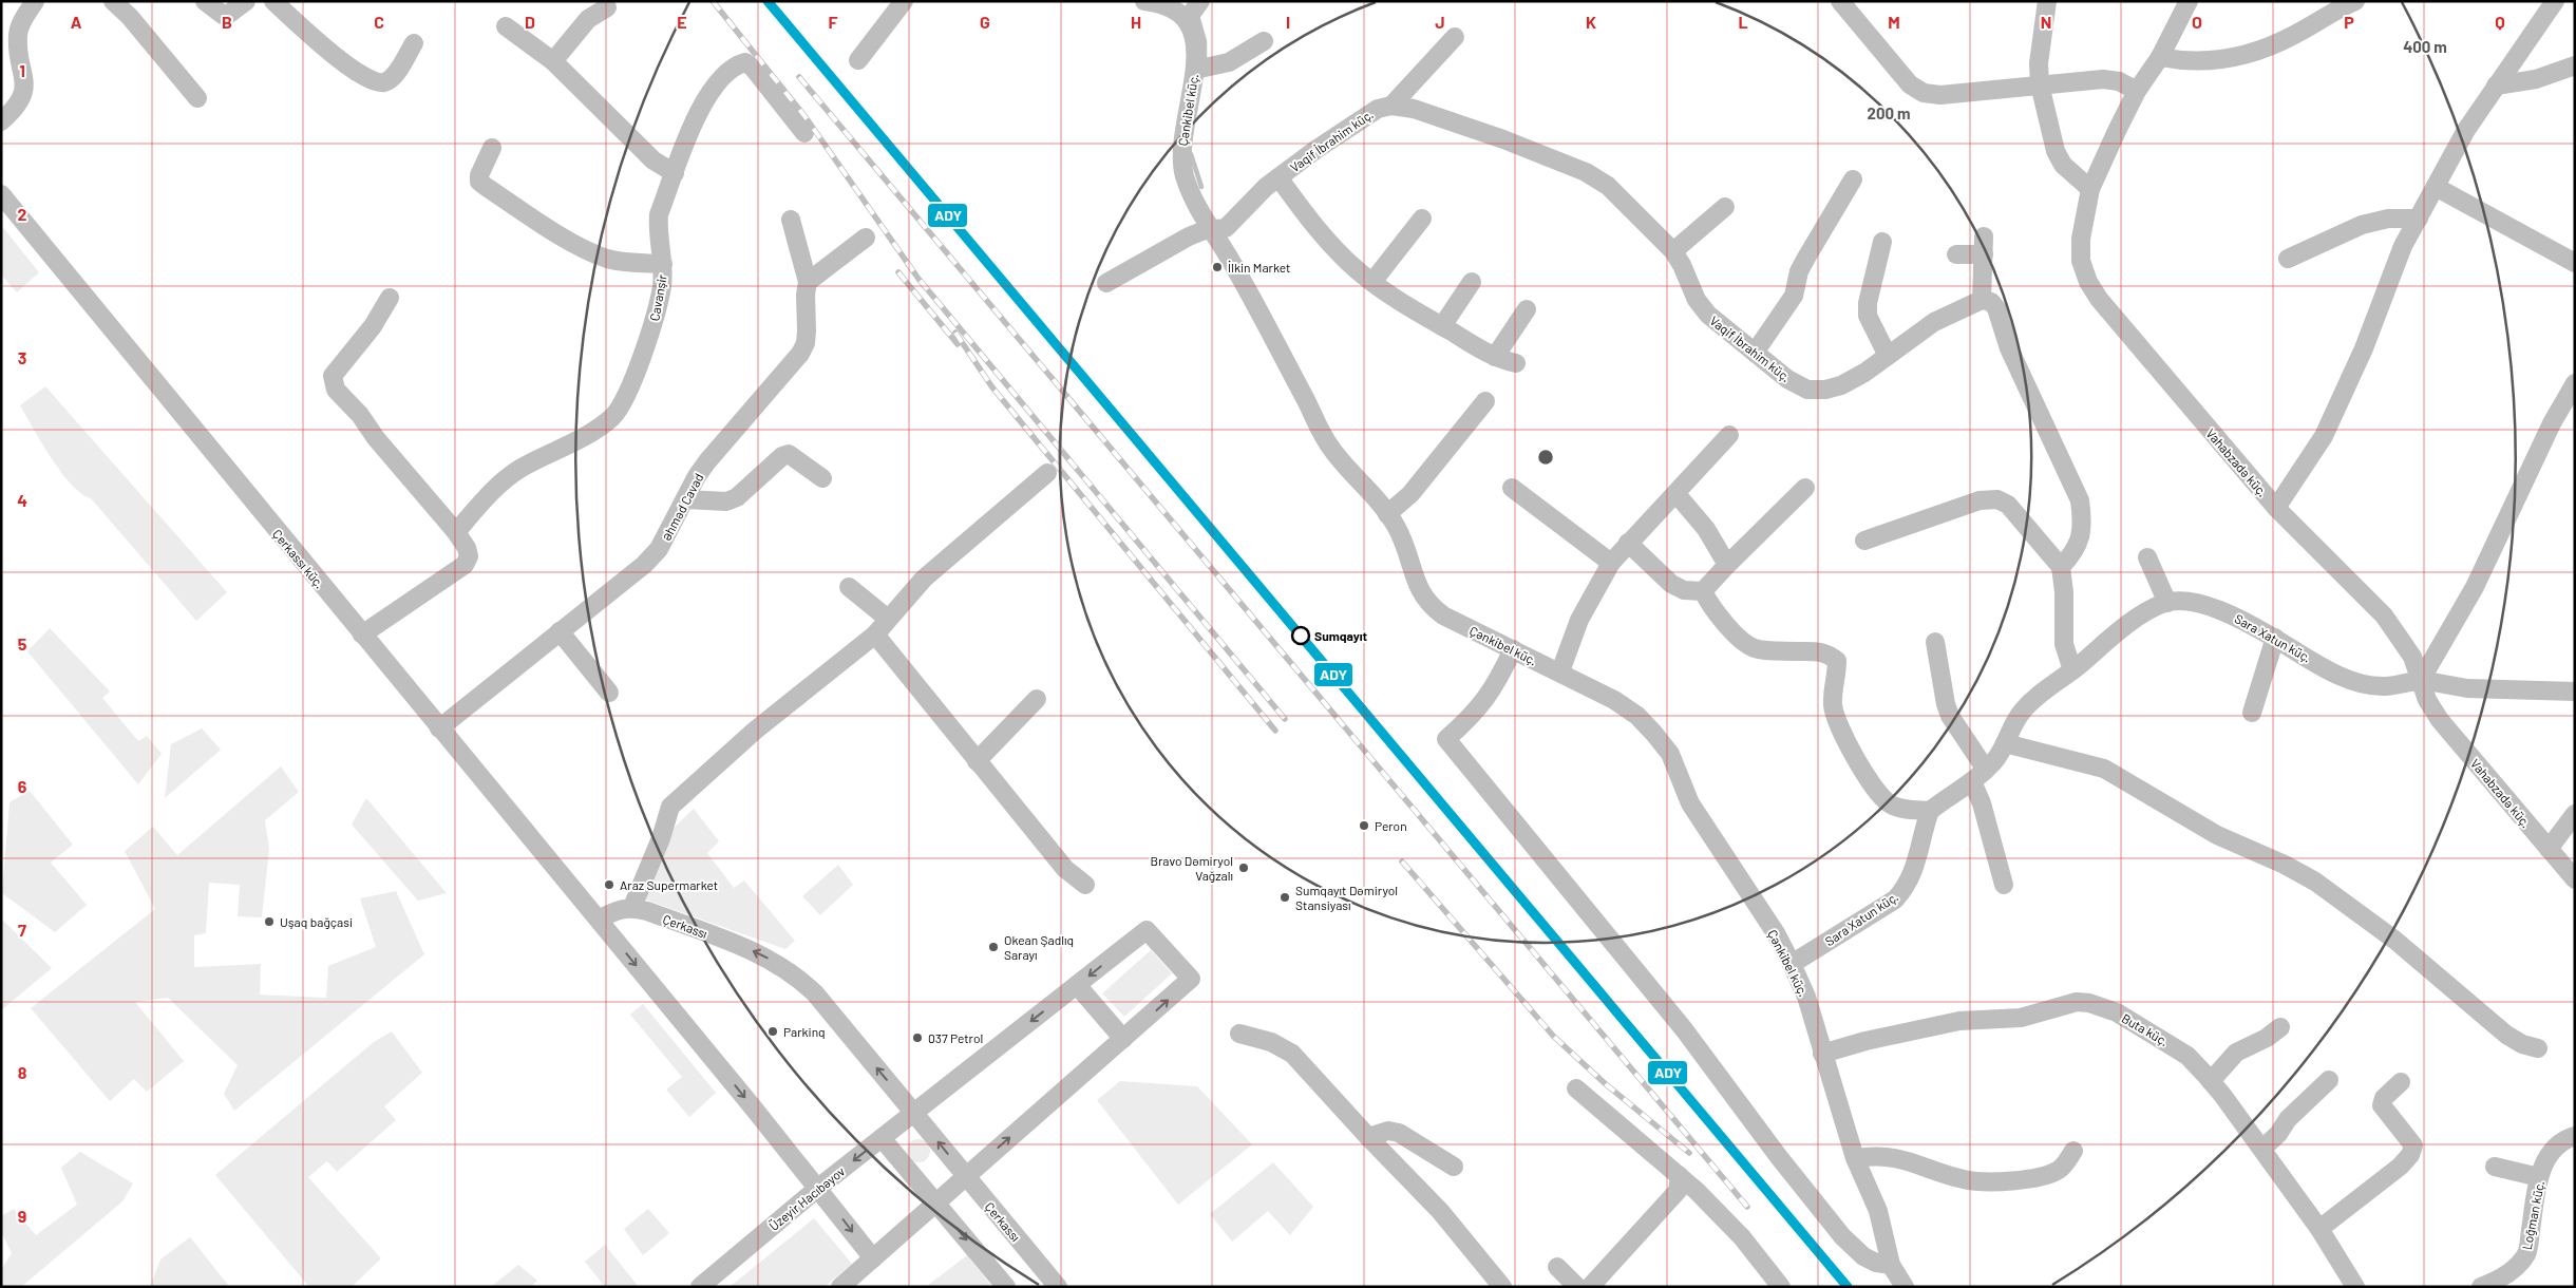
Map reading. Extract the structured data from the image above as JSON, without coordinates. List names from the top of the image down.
{
  "streets": {
    "street": [
      "Çənkibel küç.",
      "Vaqif İbrahim küç.",
      "Cavanşir",
      "Vahabzadə küç.",
      "Əhməd Cavad",
      "Çerkassı küç.",
      "Sara Xatun küç.",
      "Çerkassı",
      "Buta küç.",
      "Üzeyir Hacıbəyov",
      "Loğman küç."
    ]
  },
  "crossings": [
    ["Çənkibel küç.", "Vaqif İbrahim küç."],
    ["Çənkibel küç.", "Sara Xatun küç."],
    ["Çənkibel küç.", "Buta küç."],
    ["Vahabzadə küç.", "Sara Xatun küç."],
    ["Əhməd Cavad", "Çerkassı küç."],
    ["Çerkassı", "Üzeyir Hacıbəyov"]
  ],
  "places": [
    "İlkin Market",
    "Sumqayıt",
    "Peron",
    "Bravo Dəmiryol Vağzalı",
    "Araz Supermarket",
    "Sumqayıt Dəmiryol Stansiyası",
    "Uşaq bağçasi",
    "Okean Şadlıq Sarayı",
    "Parkinq",
    "037 Petrol"
  ],
  "lines": ["transit line ADY"],
  "grid": {
    "columns": [
      "A",
      "B",
      "C",
      "D",
      "E",
      "F",
      "G",
      "H",
      "I",
      "J",
      "K",
      "L",
      "M",
      "N",
      "O",
      "P",
      "Q"
    ],
    "rows": [
      "1",
      "2",
      "3",
      "4",
      "5",
      "6",
      "7",
      "8",
      "9"
    ]
  },
  "rings": ["400 m", "200 m"]
}
